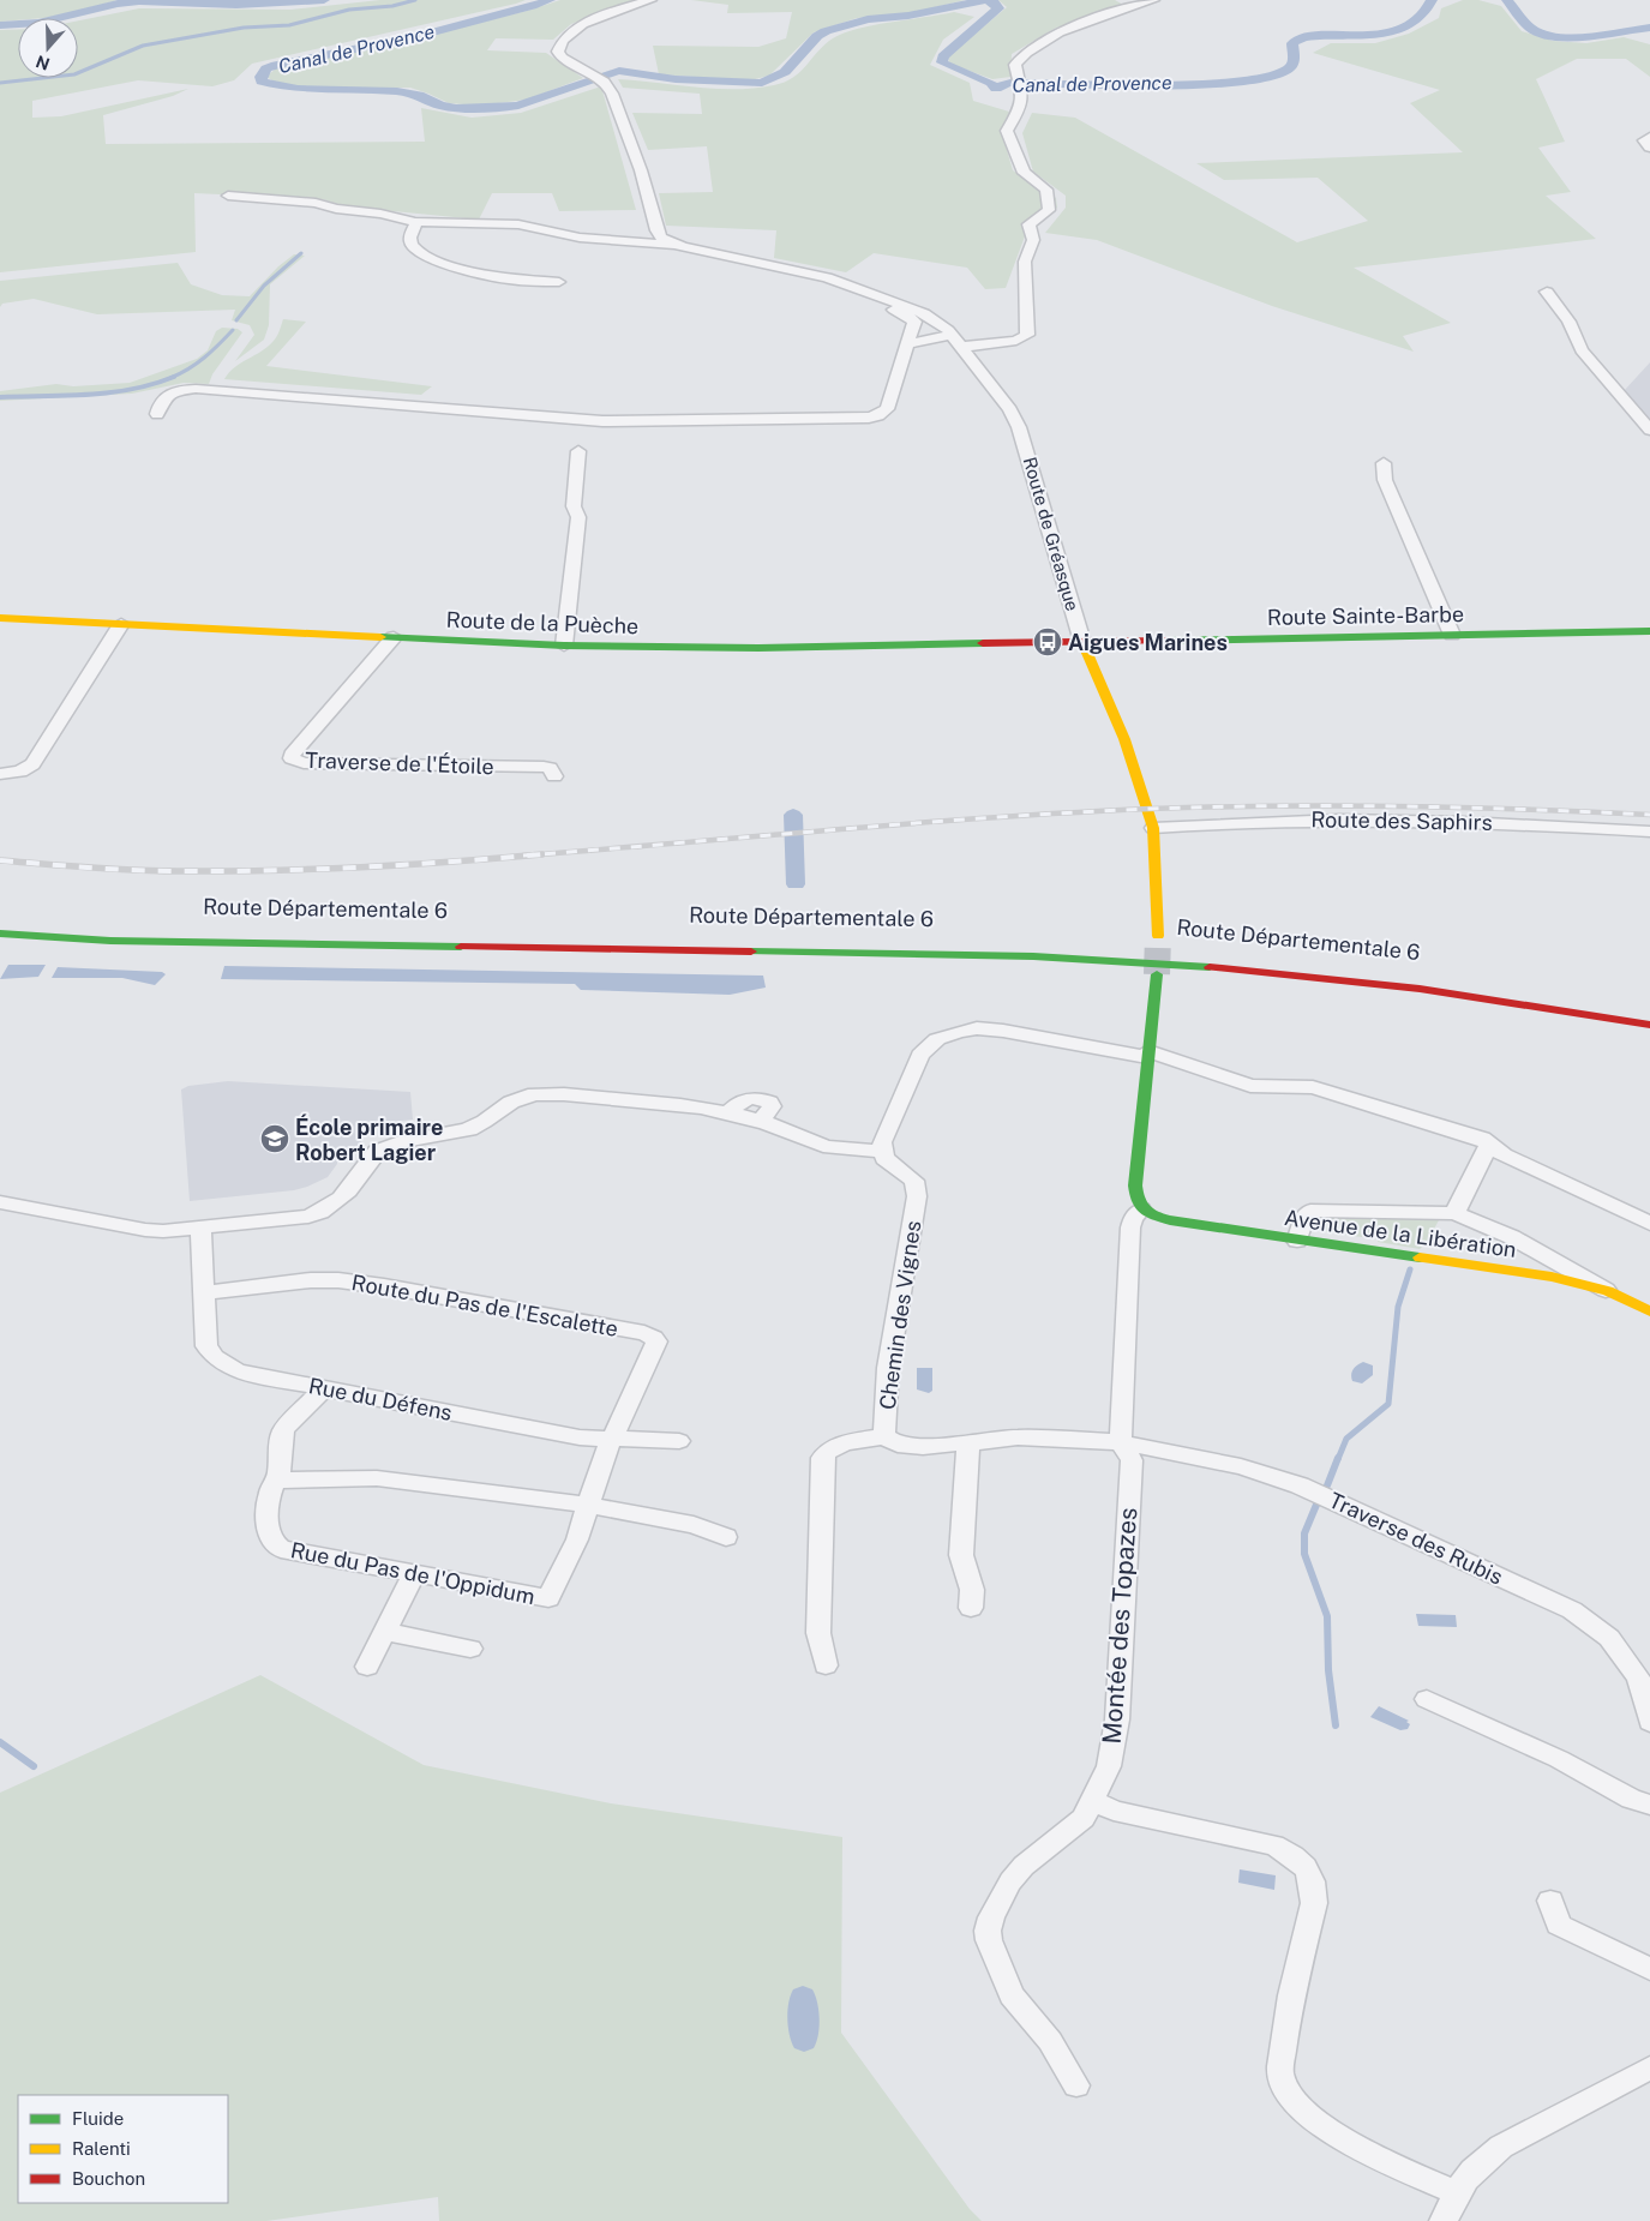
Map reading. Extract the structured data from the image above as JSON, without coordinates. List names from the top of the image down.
{
  "streets": {
    "main road": [
      "Route Sainte-Barbe",
      "Route de la Puèche",
      "Route Départementale 6",
      "Avenue de la Libération"
    ],
    "street": [
      "Route de Gréasque",
      "Traverse de l'Étoile",
      "Route des Saphirs",
      "Route du Pas de l'Escalette",
      "Chemin des Vignes",
      "Rue du Défens",
      "Traverse des Rubis",
      "Rue du Pas de l'Oppidum",
      "Montée des Topazes"
    ]
  },
  "crossings": [
    ["Route de Gréasque", "Route Sainte-Barbe"],
    ["Route de Gréasque", "Route de la Puèche"],
    ["Route Sainte-Barbe", "Route de la Puèche"],
    ["Route de la Puèche", "Traverse de l'Étoile"],
    ["Avenue de la Libération", "Montée des Topazes"],
    ["Route du Pas de l'Escalette", "Rue du Défens"],
    ["Chemin des Vignes", "Traverse des Rubis"],
    ["Chemin des Vignes", "Montée des Topazes"],
    ["Rue du Défens", "Rue du Pas de l'Oppidum"],
    ["Traverse des Rubis", "Montée des Topazes"]
  ],
  "water": ["Canal de Provence"],
  "places": {
    "bus stop": ["Aigues Marines"],
    "school or university": ["École primaire Robert Lagier"]
  },
  "legend": ["Fluide", "Ralenti", "Bouchon"],
  "north": "bottom"
}
